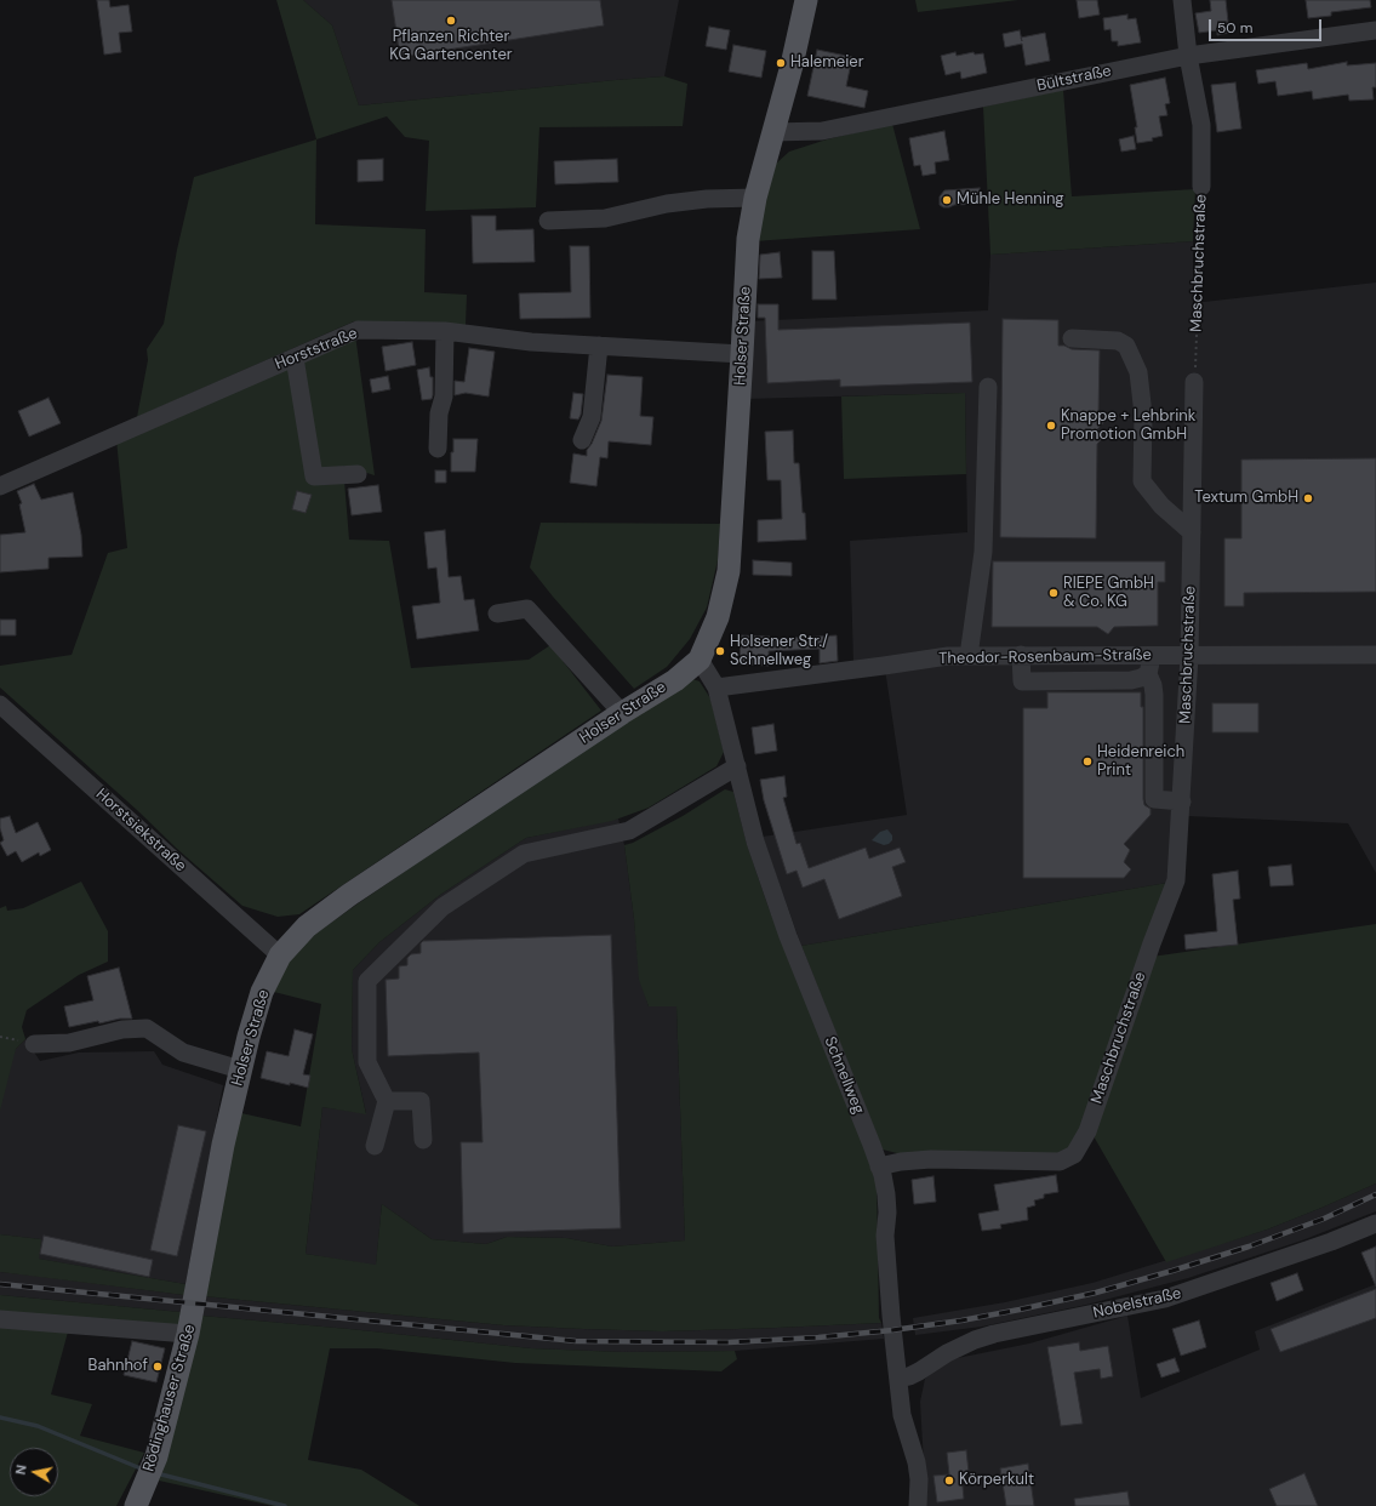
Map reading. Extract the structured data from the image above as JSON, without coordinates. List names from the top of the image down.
{
  "streets": {
    "main road": ["Holser Straße", "Rödinghauser Straße"],
    "street": [
      "Bültstraße",
      "Maschbruchstraße",
      "Horststraße",
      "Theodor-Rosenbaum-Straße",
      "Horstsiekstraße",
      "Schnellweg",
      "Nobelstraße"
    ]
  },
  "crossings": [
    ["Bültstraße", "Maschbruchstraße"],
    ["Bültstraße", "Holser Straße"],
    ["Maschbruchstraße", "Theodor-Rosenbaum-Straße"],
    ["Maschbruchstraße", "Schnellweg"],
    ["Holser Straße", "Horststraße"],
    ["Holser Straße", "Horstsiekstraße"],
    ["Holser Straße", "Schnellweg"],
    ["Holser Straße", "Rödinghauser Straße"],
    ["Theodor-Rosenbaum-Straße", "Schnellweg"],
    ["Schnellweg", "Nobelstraße"]
  ],
  "places": [
    "Pflanzen Richter KG Gartencenter",
    "Halemeier",
    "Mühle Henning",
    "Knappe + Lehbrink Promotion GmbH",
    "Textum GmbH",
    "RIEPE GmbH & Co. KG",
    "Holsener Str./ Schnellweg",
    "Heidenreich Print",
    "Bahnhof",
    "Körperkult"
  ],
  "scale_bar": "50 m",
  "north": "left"
}
